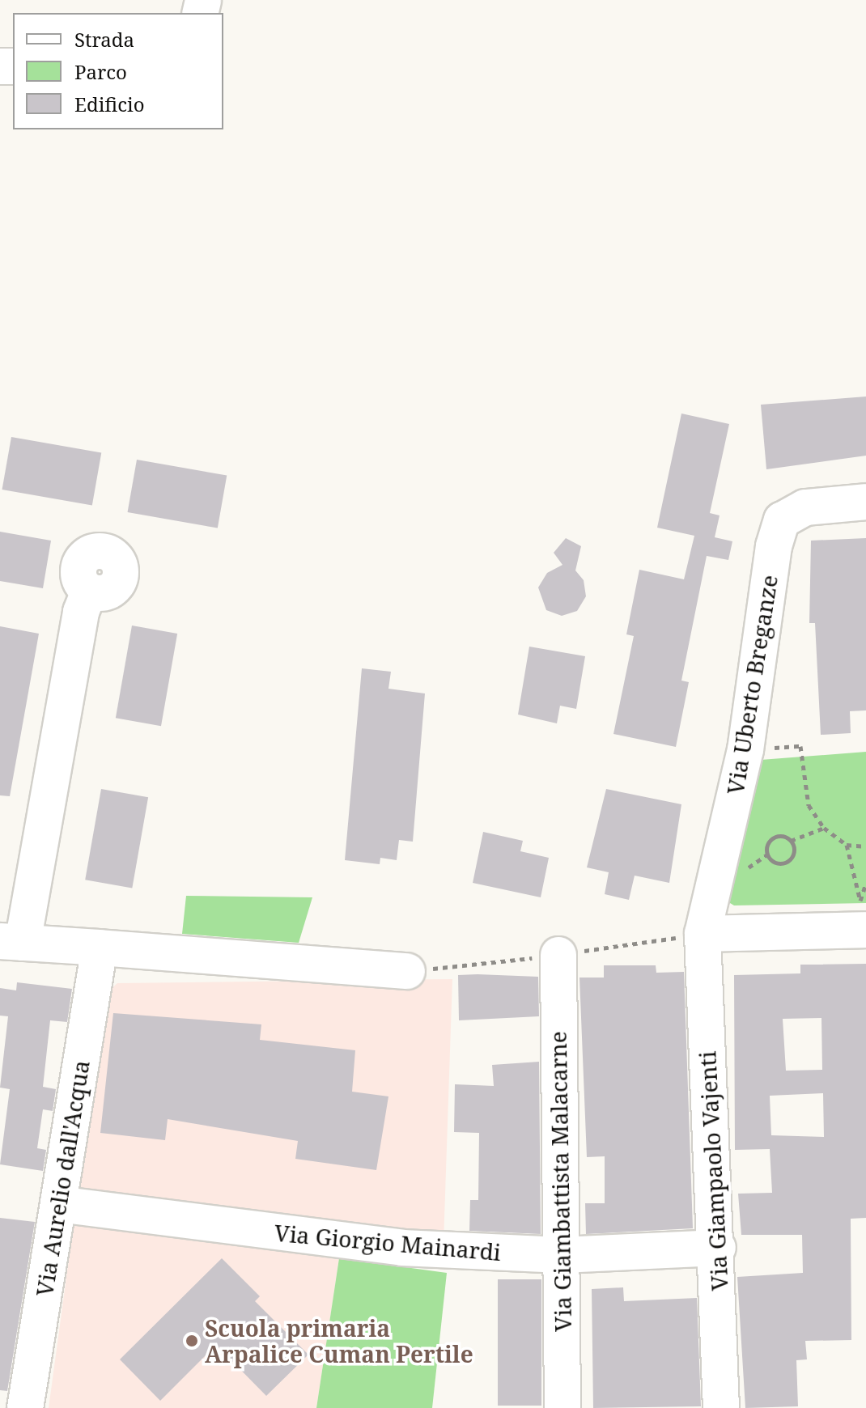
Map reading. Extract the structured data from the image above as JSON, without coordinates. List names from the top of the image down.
{
  "streets": {
    "street": [
      "Via Uberto Breganze",
      "Via Giampaolo Vajenti",
      "Via Aurelio dall'Acqua",
      "Via Giambattista Malacarne",
      "Via Giorgio Mainardi"
    ]
  },
  "crossings": [
    ["Via Uberto Breganze", "Via Giampaolo Vajenti"],
    ["Via Giampaolo Vajenti", "Via Giorgio Mainardi"],
    ["Via Aurelio dall'Acqua", "Via Giorgio Mainardi"],
    ["Via Giambattista Malacarne", "Via Giorgio Mainardi"]
  ],
  "places": ["Scuola primaria Arpalice Cuman Pertile"],
  "legend": ["Strada", "Parco", "Edificio"]
}
